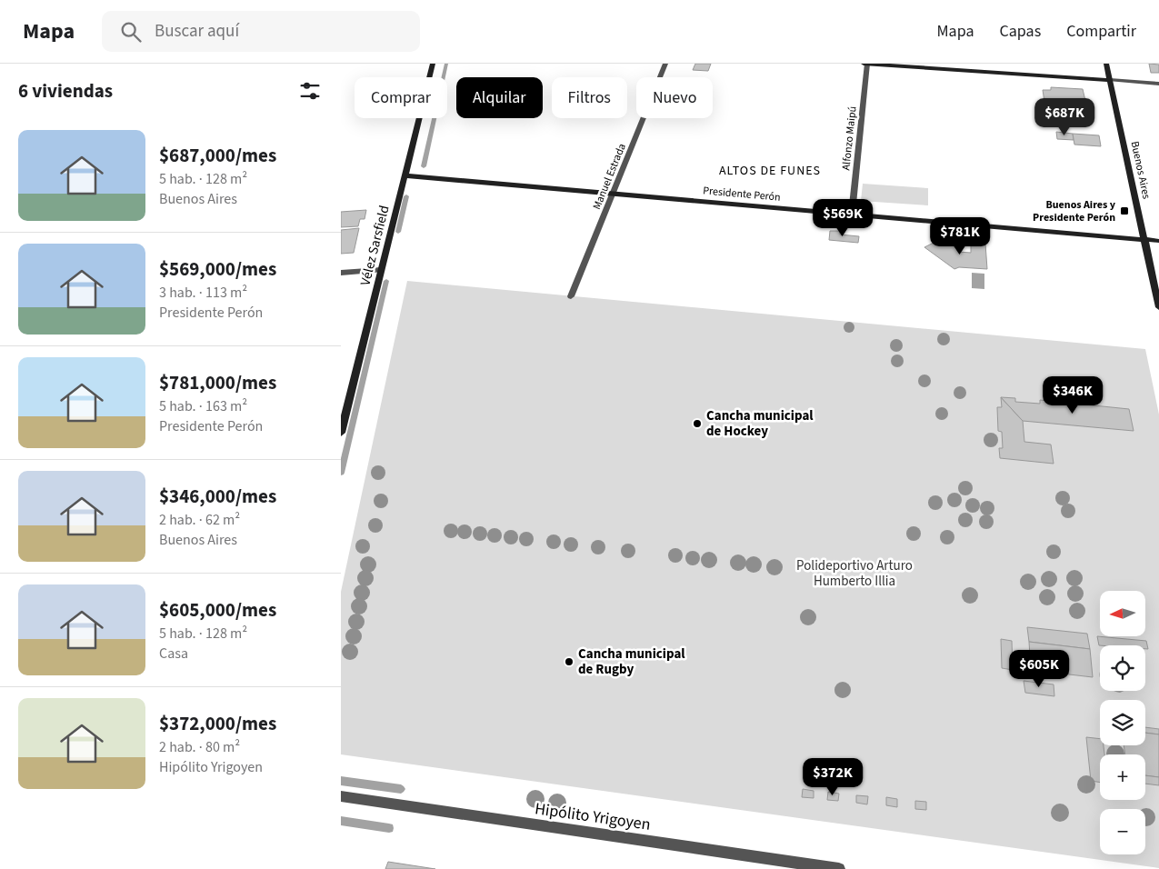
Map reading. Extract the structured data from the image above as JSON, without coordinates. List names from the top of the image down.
{
  "streets": {
    "main road": ["Buenos Aires", "Presidente Perón", "Vélez Sarsfield"],
    "street": ["Alfonzo Maipú", "Manuel Estrada", "Hipólito Yrigoyen"]
  },
  "crossings": [
    ["Alfonzo Maipú", "Presidente Perón"],
    ["Buenos Aires", "Presidente Perón"],
    ["Manuel Estrada", "Presidente Perón"],
    ["Presidente Perón", "Vélez Sarsfield"]
  ],
  "districts": ["ALTOS DE FUNES"],
  "parks": ["Polideportivo Arturo Humberto Illia"],
  "places": {
    "transit": ["Buenos Aires y Presidente Perón"],
    "other": ["Cancha municipal de Hockey", "Cancha municipal de Rugby"]
  },
  "north": "left",
  "page": {
    "header": "Mapa",
    "search": "Buscar aquí",
    "nav": ["Mapa", "Capas", "Compartir"],
    "heading": "6 viviendas",
    "chip": [
      "Comprar",
      "Alquilar",
      "Filtros",
      "Nuevo"
    ],
    "price": [
      "$687K",
      "$569K",
      "$781K",
      "$346K",
      "$605K",
      "$372K"
    ],
    "list": [
      {
        "name": "$687,000/mes",
        "note": "5 hab. · 128 m² · Buenos Aires"
      },
      {
        "name": "$569,000/mes",
        "note": "3 hab. · 113 m² · Presidente Perón"
      },
      {
        "name": "$781,000/mes",
        "note": "5 hab. · 163 m² · Presidente Perón"
      },
      {
        "name": "$346,000/mes",
        "note": "2 hab. · 62 m² · Buenos Aires"
      },
      {
        "name": "$605,000/mes",
        "note": "5 hab. · 128 m² · Casa"
      },
      {
        "name": "$372,000/mes",
        "note": "2 hab. · 80 m² · Hipólito Yrigoyen"
      }
    ],
    "map_buttons": ["+", "−"]
  }
}
